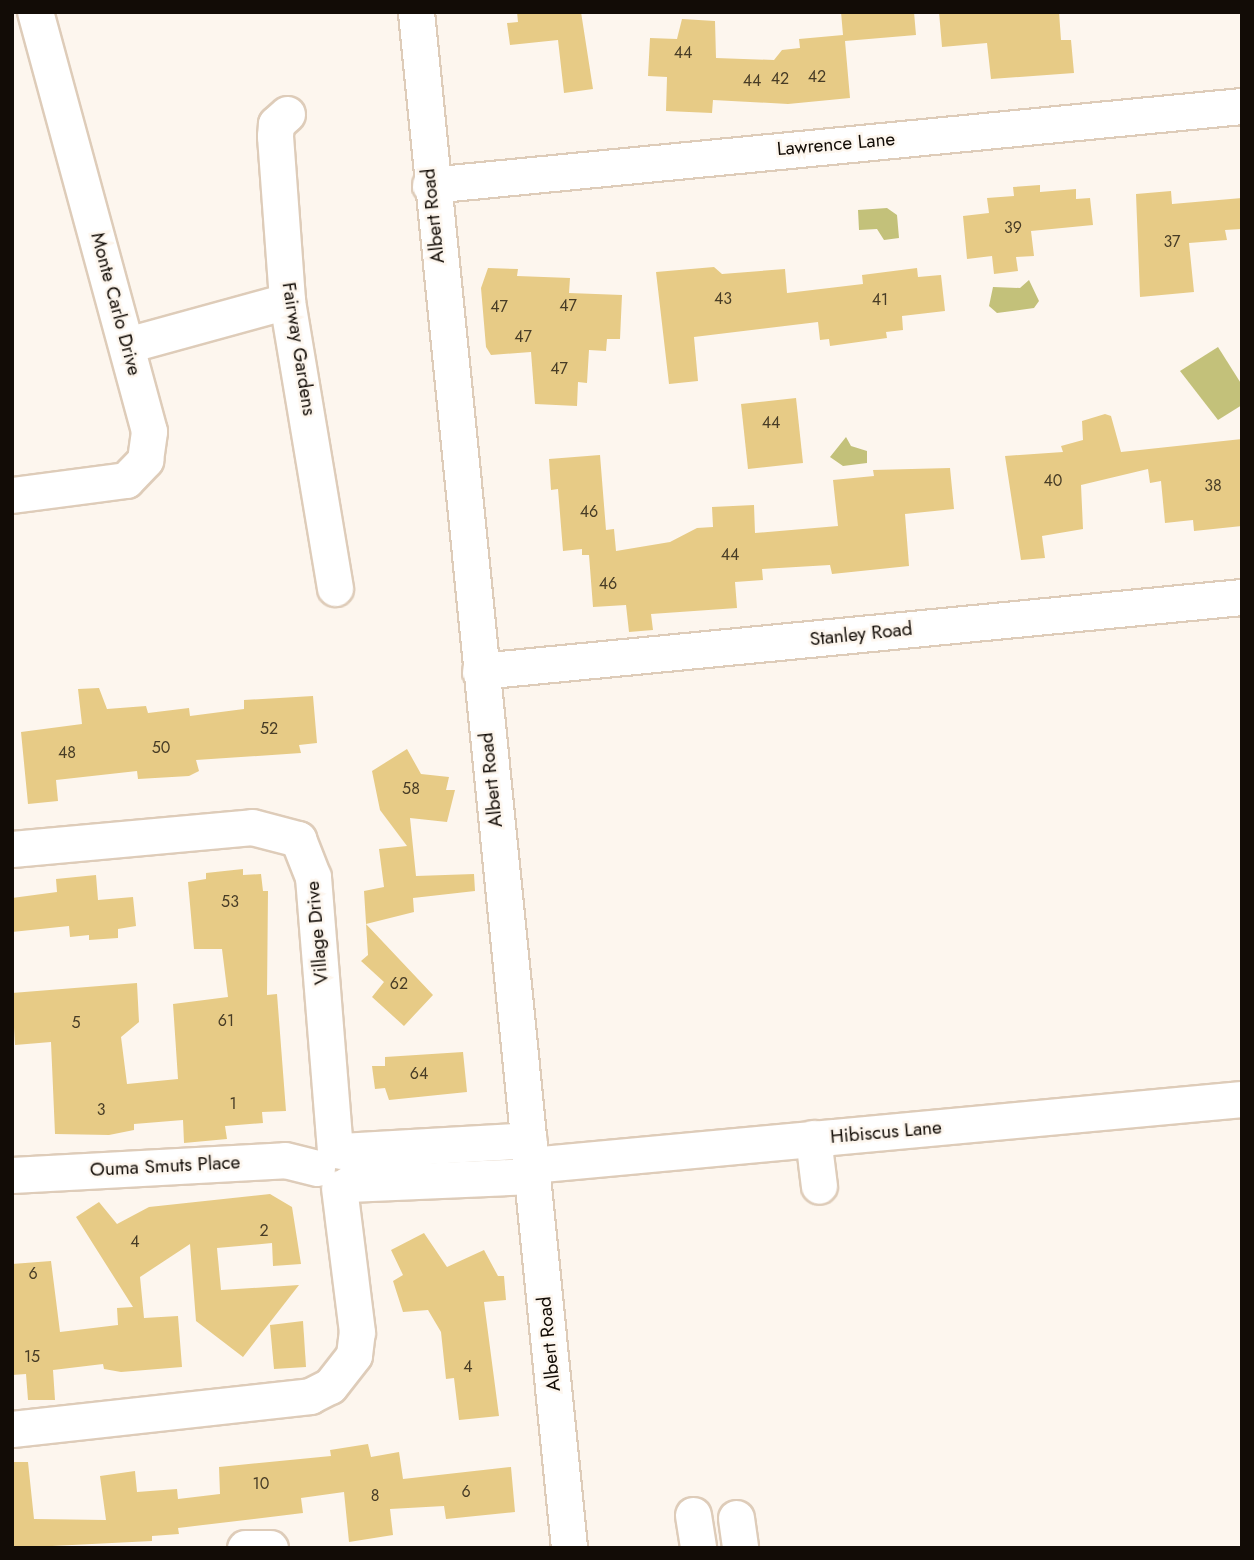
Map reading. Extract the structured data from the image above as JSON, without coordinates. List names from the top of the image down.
{
  "streets": {
    "street": [
      "Lawrence Lane",
      "Albert Road",
      "Monte Carlo Drive",
      "Fairway Gardens",
      "Stanley Road",
      "Village Drive",
      "Hibiscus Lane",
      "Ouma Smuts Place"
    ]
  },
  "crossings": [
    ["Lawrence Lane", "Albert Road"],
    ["Albert Road", "Stanley Road"],
    ["Albert Road", "Hibiscus Lane"],
    ["Village Drive", "Hibiscus Lane"],
    ["Village Drive", "Ouma Smuts Place"],
    ["Hibiscus Lane", "Ouma Smuts Place"]
  ],
  "house_numbers": [
    "44",
    "42",
    "42",
    "44",
    "39",
    "37",
    "43",
    "41",
    "47",
    "47",
    "47",
    "47",
    "44",
    "40",
    "38",
    "46",
    "44",
    "46",
    "52",
    "50",
    "48",
    "58",
    "53",
    "62",
    "61",
    "5",
    "64",
    "1",
    "3",
    "2",
    "4",
    "6",
    "15",
    "4",
    "10",
    "6",
    "8"
  ]
}
